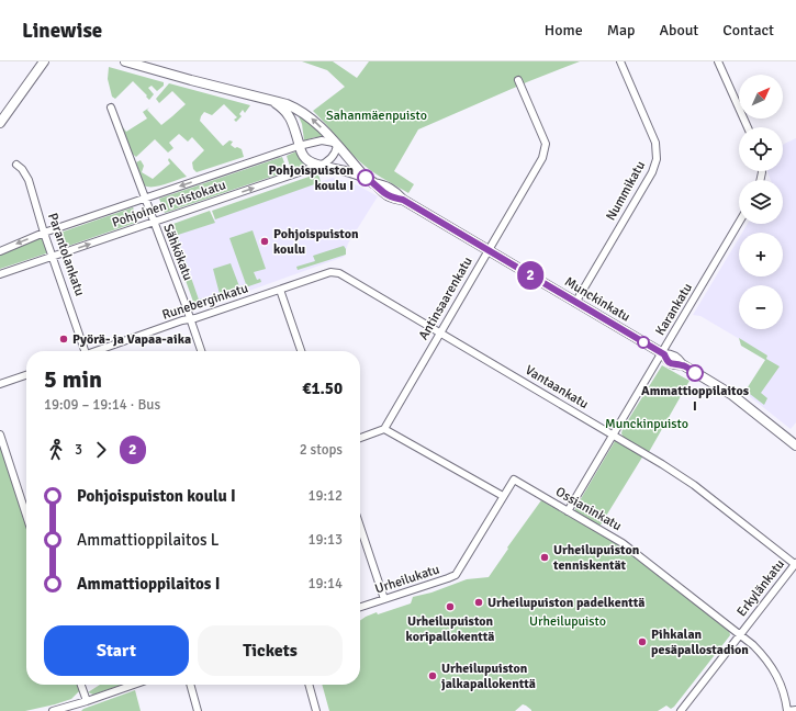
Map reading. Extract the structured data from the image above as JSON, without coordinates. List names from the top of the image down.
{
  "streets": {
    "main road": ["Munckinkatu"],
    "street": [
      "Nummikatu",
      "Pohjoinen Puistokatu",
      "Sähkökatu",
      "Parantolankatu",
      "Antinsaarenkatu",
      "Runeberginkatu",
      "Karankatu",
      "Vantaankatu",
      "Ossianinkatu",
      "Urheilukatu",
      "Erkylänkatu"
    ]
  },
  "crossings": [
    ["Nummikatu", "Munckinkatu"],
    ["Pohjoinen Puistokatu", "Sähkökatu"],
    ["Pohjoinen Puistokatu", "Parantolankatu"],
    ["Pohjoinen Puistokatu", "Munckinkatu"],
    ["Sähkökatu", "Runeberginkatu"],
    ["Antinsaarenkatu", "Munckinkatu"],
    ["Antinsaarenkatu", "Vantaankatu"],
    ["Munckinkatu", "Karankatu"],
    ["Runeberginkatu", "Vantaankatu"],
    ["Karankatu", "Vantaankatu"],
    ["Karankatu", "Ossianinkatu"],
    ["Vantaankatu", "Erkylänkatu"],
    ["Ossianinkatu", "Urheilukatu"],
    ["Ossianinkatu", "Erkylänkatu"]
  ],
  "parks": ["Sahanmäenpuisto", "Munckinpuisto", "Urheilupuisto"],
  "places": [
    "Pohjoispuiston koulu I",
    "Pohjoispuiston koulu",
    "Pyörä- ja Vapaa-aika",
    "Ammattioppilaitos I",
    "Urheilupuiston tenniskentät",
    "Urheilupuiston padelkenttä",
    "Urheilupuiston koripallokenttä",
    "Pihkalan pesäpallostadion",
    "Urheilupuiston jalkapallokenttä"
  ],
  "lines": ["bus line 2"],
  "north": "top right",
  "page": {
    "header": "Linewise",
    "nav": [
      "Home",
      "Map",
      "About",
      "Contact"
    ],
    "on_map": "2",
    "map_buttons": ["+", "−"],
    "heading": ["5 min", "19:09 – 19:14 · Bus", "€1.50"],
    "legs": ["3", "2", "2 stops"],
    "list": [
      {
        "name": "Pohjoispuiston koulu I",
        "value": "19:12"
      },
      {
        "name": "Ammattioppilaitos L",
        "value": "19:13"
      },
      {
        "name": "Ammattioppilaitos I",
        "value": "19:14"
      }
    ],
    "buttons": ["Start", "Tickets"]
  }
}
